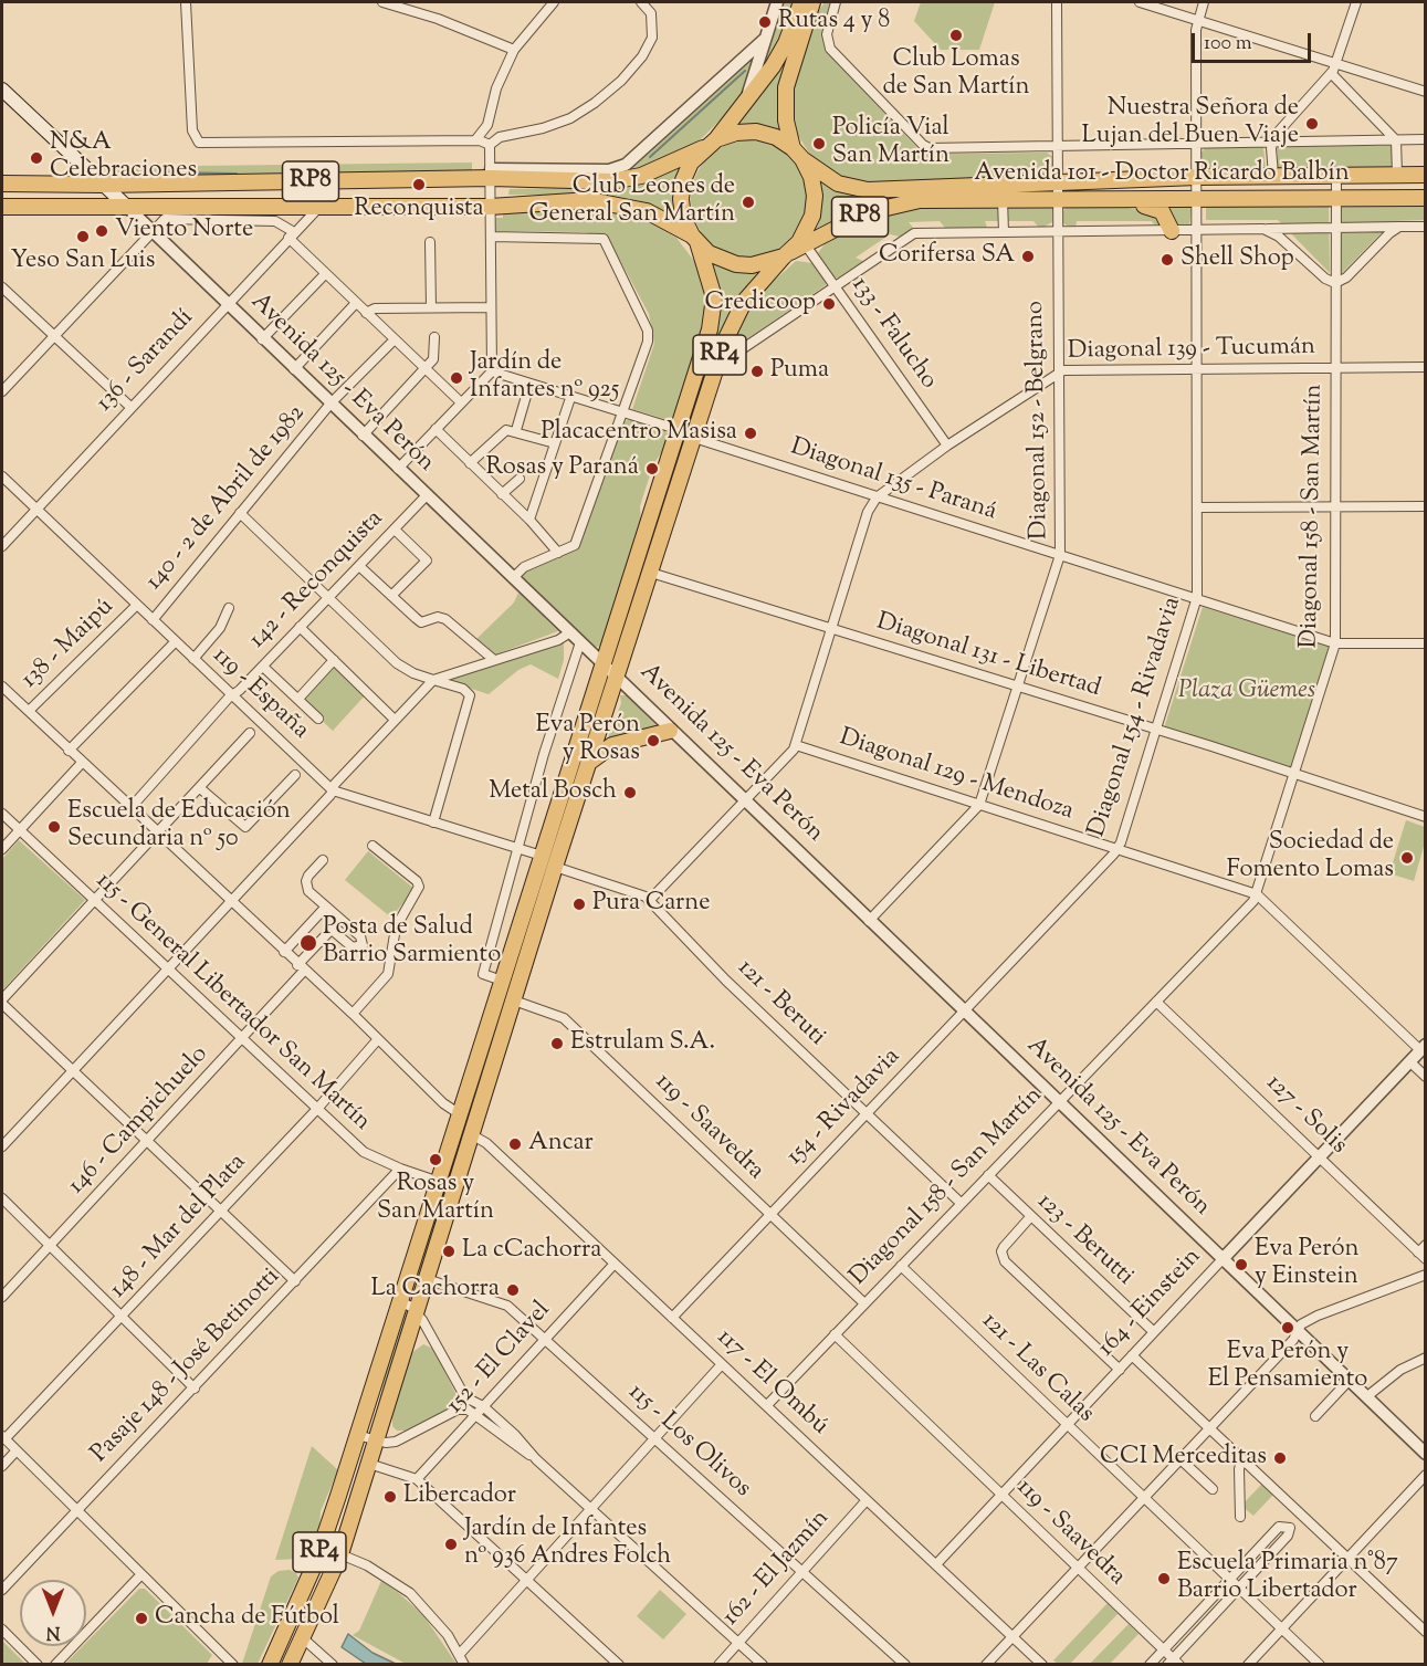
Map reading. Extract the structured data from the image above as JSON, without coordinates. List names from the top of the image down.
{
  "streets": {
    "main road": [
      "Avenida 101 - Doctor Ricardo Balbín",
      "RP8",
      "RP4",
      "Avenida 125 - Eva Perón"
    ],
    "street": [
      "133 - Falucho",
      "Diagonal 139 - Tucumán",
      "136 - Sarandí",
      "Diagonal 152 - Belgrano",
      "Diagonal 135 - Paraná",
      "140 - 2 de Abril de 1982",
      "Diagonal 158 - San Martín",
      "142 - Reconquista",
      "138 - Maipú",
      "Diagonal 131 - Libertad",
      "119 - España",
      "Diagonal 154 - Rivadavia",
      "Diagonal 129 - Mendoza",
      "115 - General Libertador San Martín",
      "121 - Beruti",
      "154 - Rivadavia",
      "127 - Solis",
      "146 - Campichuelo",
      "119 - Saavedra",
      "148 - Mar del Plata",
      "123 - Berutti",
      "164 - Einstein",
      "152 - El Clavel",
      "Pasaje 148 - José Betinotti",
      "121 - Las Calas",
      "117 - El Ombú",
      "115 - Los Olivos",
      "162 - El Jazmín"
    ]
  },
  "crossings": [
    ["Avenida 101 - Doctor Ricardo Balbín", "RP8"],
    ["Avenida 101 - Doctor Ricardo Balbín", "133 - Falucho"],
    ["Avenida 101 - Doctor Ricardo Balbín", "RP4"],
    ["Avenida 101 - Doctor Ricardo Balbín", "Diagonal 152 - Belgrano"],
    ["Avenida 101 - Doctor Ricardo Balbín", "Diagonal 158 - San Martín"],
    ["Avenida 101 - Doctor Ricardo Balbín", "Diagonal 154 - Rivadavia"],
    ["RP8", "RP4"],
    ["RP8", "136 - Sarandí"],
    ["RP8", "Avenida 125 - Eva Perón"],
    ["133 - Falucho", "Diagonal 139 - Tucumán"],
    ["Diagonal 139 - Tucumán", "Avenida 125 - Eva Perón"],
    ["Diagonal 139 - Tucumán", "Diagonal 152 - Belgrano"],
    ["Diagonal 139 - Tucumán", "Diagonal 135 - Paraná"],
    ["Diagonal 139 - Tucumán", "Diagonal 158 - San Martín"],
    ["Diagonal 139 - Tucumán", "Diagonal 131 - Libertad"],
    ["Diagonal 139 - Tucumán", "Diagonal 154 - Rivadavia"],
    ["Diagonal 139 - Tucumán", "Diagonal 129 - Mendoza"],
    ["Diagonal 139 - Tucumán", "121 - Beruti"],
    ["RP4", "Avenida 125 - Eva Perón"],
    ["RP4", "Diagonal 135 - Paraná"],
    ["RP4", "Diagonal 131 - Libertad"],
    ["RP4", "119 - España"],
    ["RP4", "115 - General Libertador San Martín"],
    ["RP4", "121 - Beruti"],
    ["RP4", "119 - Saavedra"],
    ["RP4", "117 - El Ombú"],
    ["RP4", "115 - Los Olivos"],
    ["136 - Sarandí", "Avenida 125 - Eva Perón"],
    ["136 - Sarandí", "119 - España"],
    ["Avenida 125 - Eva Perón", "Diagonal 152 - Belgrano"],
    ["Avenida 125 - Eva Perón", "140 - 2 de Abril de 1982"],
    ["Avenida 125 - Eva Perón", "Diagonal 158 - San Martín"],
    ["Avenida 125 - Eva Perón", "142 - Reconquista"],
    ["Avenida 125 - Eva Perón", "Diagonal 154 - Rivadavia"],
    ["Avenida 125 - Eva Perón", "154 - Rivadavia"],
    ["Avenida 125 - Eva Perón", "164 - Einstein"],
    ["Diagonal 152 - Belgrano", "Diagonal 135 - Paraná"],
    ["Diagonal 152 - Belgrano", "Diagonal 131 - Libertad"],
    ["Diagonal 152 - Belgrano", "Diagonal 129 - Mendoza"],
    ["Diagonal 135 - Paraná", "Diagonal 158 - San Martín"],
    ["Diagonal 135 - Paraná", "Diagonal 154 - Rivadavia"],
    ["140 - 2 de Abril de 1982", "119 - España"],
    ["Diagonal 158 - San Martín", "Diagonal 131 - Libertad"],
    ["Diagonal 158 - San Martín", "Diagonal 129 - Mendoza"],
    ["Diagonal 158 - San Martín", "121 - Beruti"],
    ["Diagonal 158 - San Martín", "127 - Solis"],
    ["Diagonal 158 - San Martín", "119 - Saavedra"],
    ["Diagonal 158 - San Martín", "123 - Berutti"],
    ["Diagonal 158 - San Martín", "121 - Las Calas"],
    ["Diagonal 158 - San Martín", "117 - El Ombú"],
    ["142 - Reconquista", "119 - España"],
    ["138 - Maipú", "119 - España"],
    ["Diagonal 131 - Libertad", "Diagonal 154 - Rivadavia"],
    ["Diagonal 154 - Rivadavia", "Diagonal 129 - Mendoza"],
    ["Diagonal 154 - Rivadavia", "154 - Rivadavia"],
    ["115 - General Libertador San Martín", "146 - Campichuelo"],
    ["115 - General Libertador San Martín", "148 - Mar del Plata"],
    ["115 - General Libertador San Martín", "Pasaje 148 - José Betinotti"],
    ["121 - Beruti", "154 - Rivadavia"],
    ["154 - Rivadavia", "119 - Saavedra"],
    ["154 - Rivadavia", "117 - El Ombú"],
    ["127 - Solis", "164 - Einstein"],
    ["119 - Saavedra", "164 - Einstein"],
    ["123 - Berutti", "164 - Einstein"],
    ["164 - Einstein", "121 - Las Calas"],
    ["164 - Einstein", "117 - El Ombú"],
    ["152 - El Clavel", "117 - El Ombú"],
    ["152 - El Clavel", "115 - Los Olivos"],
    ["117 - El Ombú", "162 - El Jazmín"],
    ["115 - Los Olivos", "162 - El Jazmín"]
  ],
  "parks": ["Plaza Güemes"],
  "places": [
    "Rutas 4 y 8",
    "Club Lomas de San Martín",
    "Nuestra Señora de Lujan del Buen Viaje",
    "Policía Vial San Martín",
    "N&A Celebraciones",
    "Reconquista",
    "Club Leones de General San Martín",
    "Viento Norte",
    "Yeso San Luis",
    "Corifersa SA",
    "Shell Shop",
    "Credicoop",
    "Puma",
    "Jardín de Infantes nº 925",
    "Placacentro Masisa",
    "Rosas y Paraná",
    "Eva Perón y Rosas",
    "Metal Bosch",
    "Escuela de Educación Secundaria nº 50",
    "Sociedad de Fomento Lomas",
    "Pura Carne",
    "Posta de Salud Barrio Sarmiento",
    "Estrulam S.A.",
    "Ancar",
    "Rosas y San Martín",
    "La cCachorra",
    "Eva Perón y Einstein",
    "La Cachorra",
    "Eva Perón y El Pensamiento",
    "CCI Merceditas",
    "Libercador",
    "Jardín de Infantes nº 936 Andres Folch",
    "Escuela Primaria n°87 Barrio Libertador",
    "Cancha de Fútbol"
  ],
  "scale_bar": "100 m",
  "north": "bottom"
}
